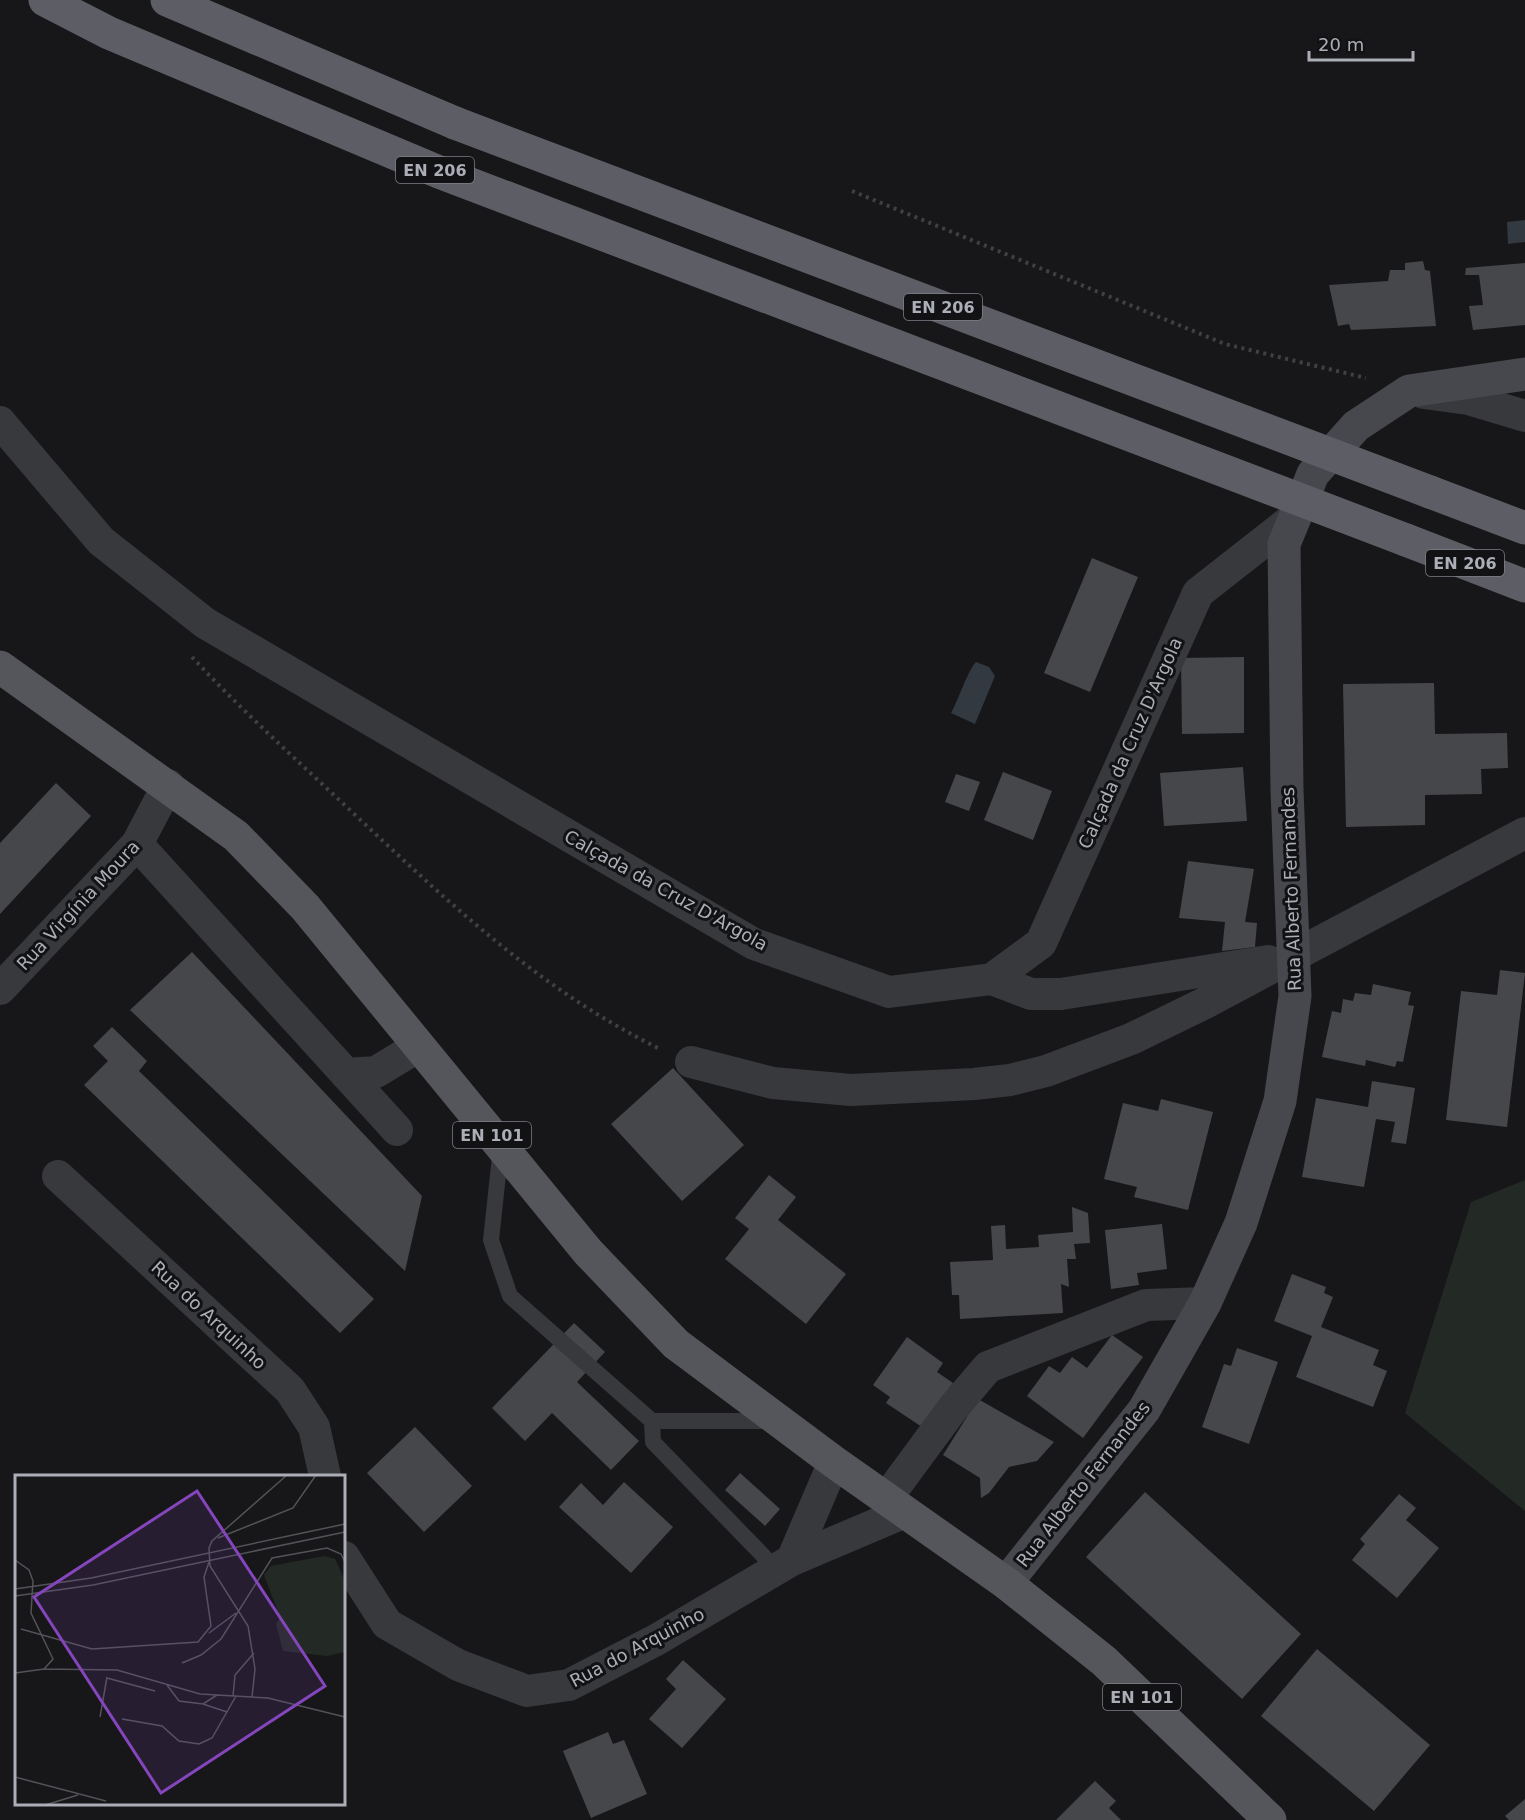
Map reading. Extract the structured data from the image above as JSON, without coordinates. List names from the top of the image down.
{
  "streets": {
    "highway": ["EN 206"],
    "main road": ["Rua Alberto Fernandes", "EN 101"],
    "street": ["Calçada da Cruz D'Argola", "Rua Virgínia Moura", "Rua do Arquinho"]
  },
  "crossings": [
    ["Calçada da Cruz D'Argola", "Rua Alberto Fernandes"],
    ["Rua Alberto Fernandes", "EN 101"],
    ["Rua Virgínia Moura", "EN 101"],
    ["EN 101", "Rua do Arquinho"]
  ],
  "scale_bar": "20 m"
}
